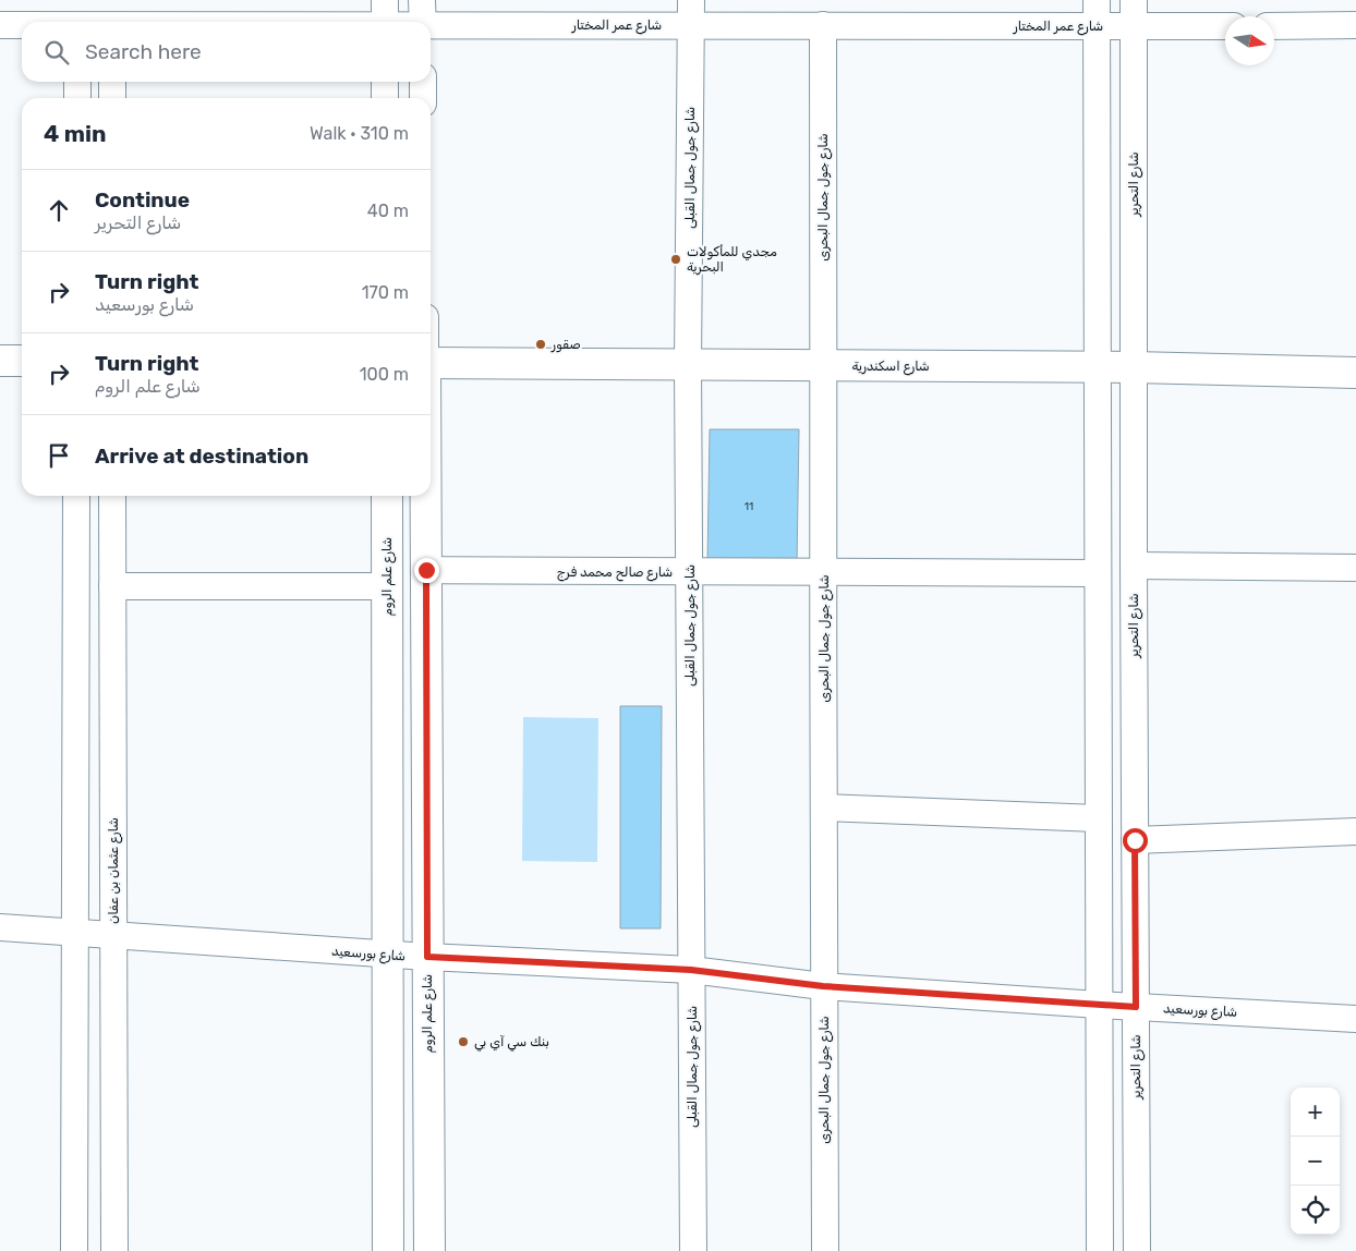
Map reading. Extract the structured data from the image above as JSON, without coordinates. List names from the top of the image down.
{
  "streets": {
    "street": [
      "شارع عمر المختار",
      "شارع جول جمال القبلى",
      "شارع التحرير",
      "شارع جول جمال البحرى",
      "شارع اسكندرية",
      "شارع صالح محمد فرج",
      "شارع علم الروم",
      "شارع عثمان بن عفان",
      "شارع بورسعيد"
    ]
  },
  "crossings": [
    ["شارع عمر المختار", "شارع جول جمال القبلى"],
    ["شارع عمر المختار", "شارع التحرير"],
    ["شارع عمر المختار", "شارع جول جمال البحرى"],
    ["شارع جول جمال القبلى", "شارع اسكندرية"],
    ["شارع جول جمال القبلى", "شارع صالح محمد فرج"],
    ["شارع جول جمال القبلى", "شارع بورسعيد"],
    ["شارع التحرير", "شارع اسكندرية"],
    ["شارع التحرير", "شارع بورسعيد"],
    ["شارع جول جمال البحرى", "شارع اسكندرية"],
    ["شارع جول جمال البحرى", "شارع صالح محمد فرج"],
    ["شارع جول جمال البحرى", "شارع بورسعيد"],
    ["شارع صالح محمد فرج", "شارع علم الروم"],
    ["شارع علم الروم", "شارع بورسعيد"],
    ["شارع عثمان بن عفان", "شارع بورسعيد"]
  ],
  "places": ["مجدي للمأكولات البحرية", "صقور", "بنك سي آي بي"],
  "house_numbers": ["11"],
  "north": "right",
  "page": {
    "search": "Search here",
    "heading": ["4 min", "Walk · 310 m"],
    "list": [
      ["Continue", "شارع التحرير", "40 m"],
      ["Turn right", "شارع بورسعيد", "170 m"],
      ["Turn right", "شارع علم الروم", "100 m"],
      "Arrive at destination"
    ],
    "map_buttons": ["+", "−"]
  }
}
